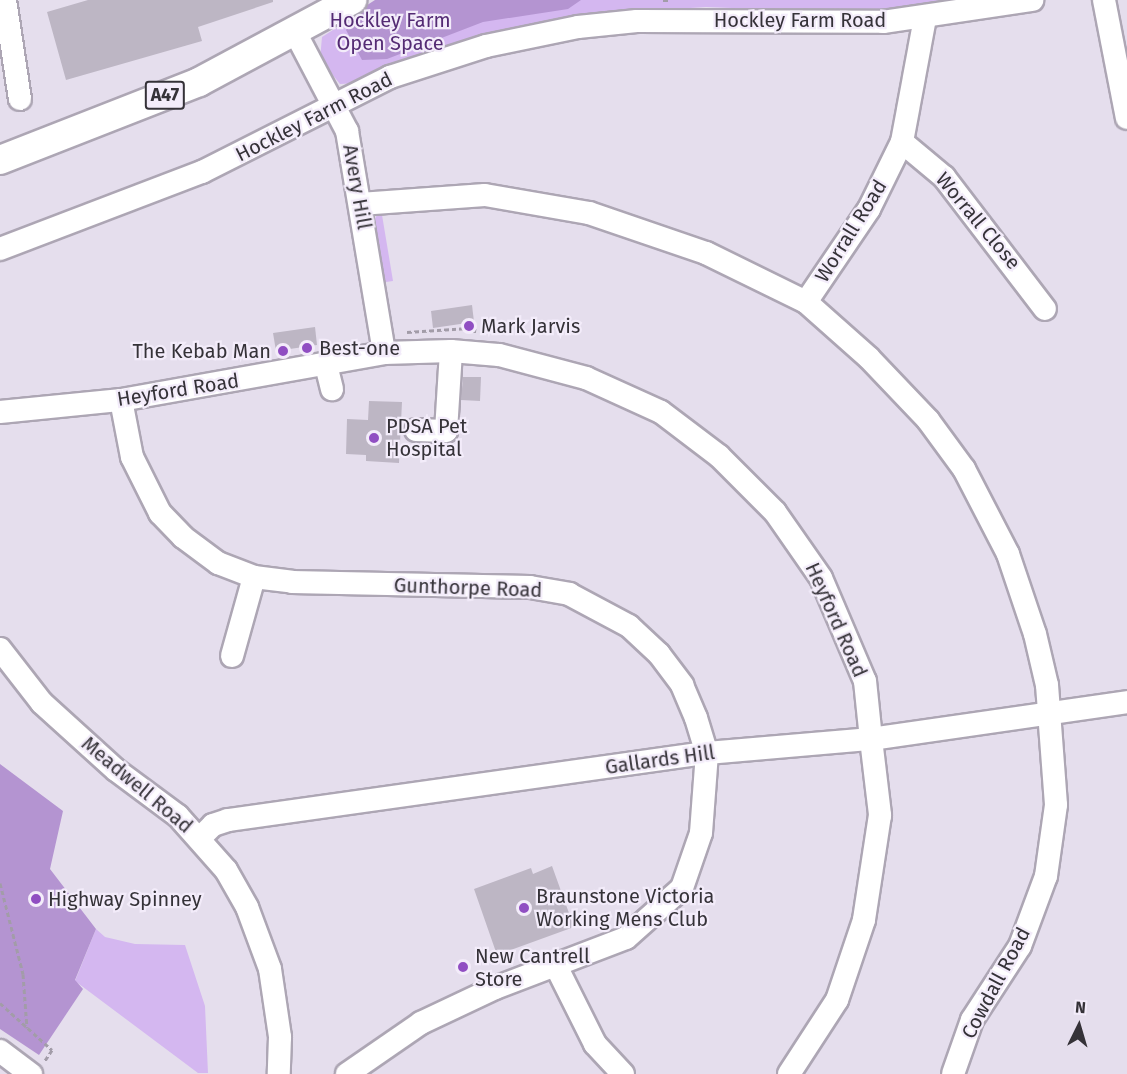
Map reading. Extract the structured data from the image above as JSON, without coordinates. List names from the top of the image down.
{
  "streets": {
    "main road": ["A47"],
    "street": [
      "Hockley Farm Road",
      "Avery Hill",
      "Worrall Close",
      "Worrall Road",
      "Heyford Road",
      "Gunthorpe Road",
      "Gallards Hill",
      "Meadwell Road",
      "Cowdall Road"
    ]
  },
  "crossings": [
    ["Hockley Farm Road", "Avery Hill"],
    ["Hockley Farm Road", "Worrall Road"],
    ["A47", "Avery Hill"],
    ["Avery Hill", "Heyford Road"],
    ["Avery Hill", "Cowdall Road"],
    ["Worrall Close", "Worrall Road"],
    ["Worrall Road", "Cowdall Road"],
    ["Heyford Road", "Gunthorpe Road"],
    ["Heyford Road", "Gallards Hill"],
    ["Gunthorpe Road", "Gallards Hill"],
    ["Gallards Hill", "Meadwell Road"],
    ["Gallards Hill", "Cowdall Road"]
  ],
  "parks": ["Hockley Farm Open Space"],
  "places": [
    "Mark Jarvis",
    "Best-one",
    "The Kebab Man",
    "PDSA Pet Hospital",
    "Highway Spinney",
    "Braunstone Victoria Working Mens Club",
    "New Cantrell Store"
  ],
  "north": "top"
}
